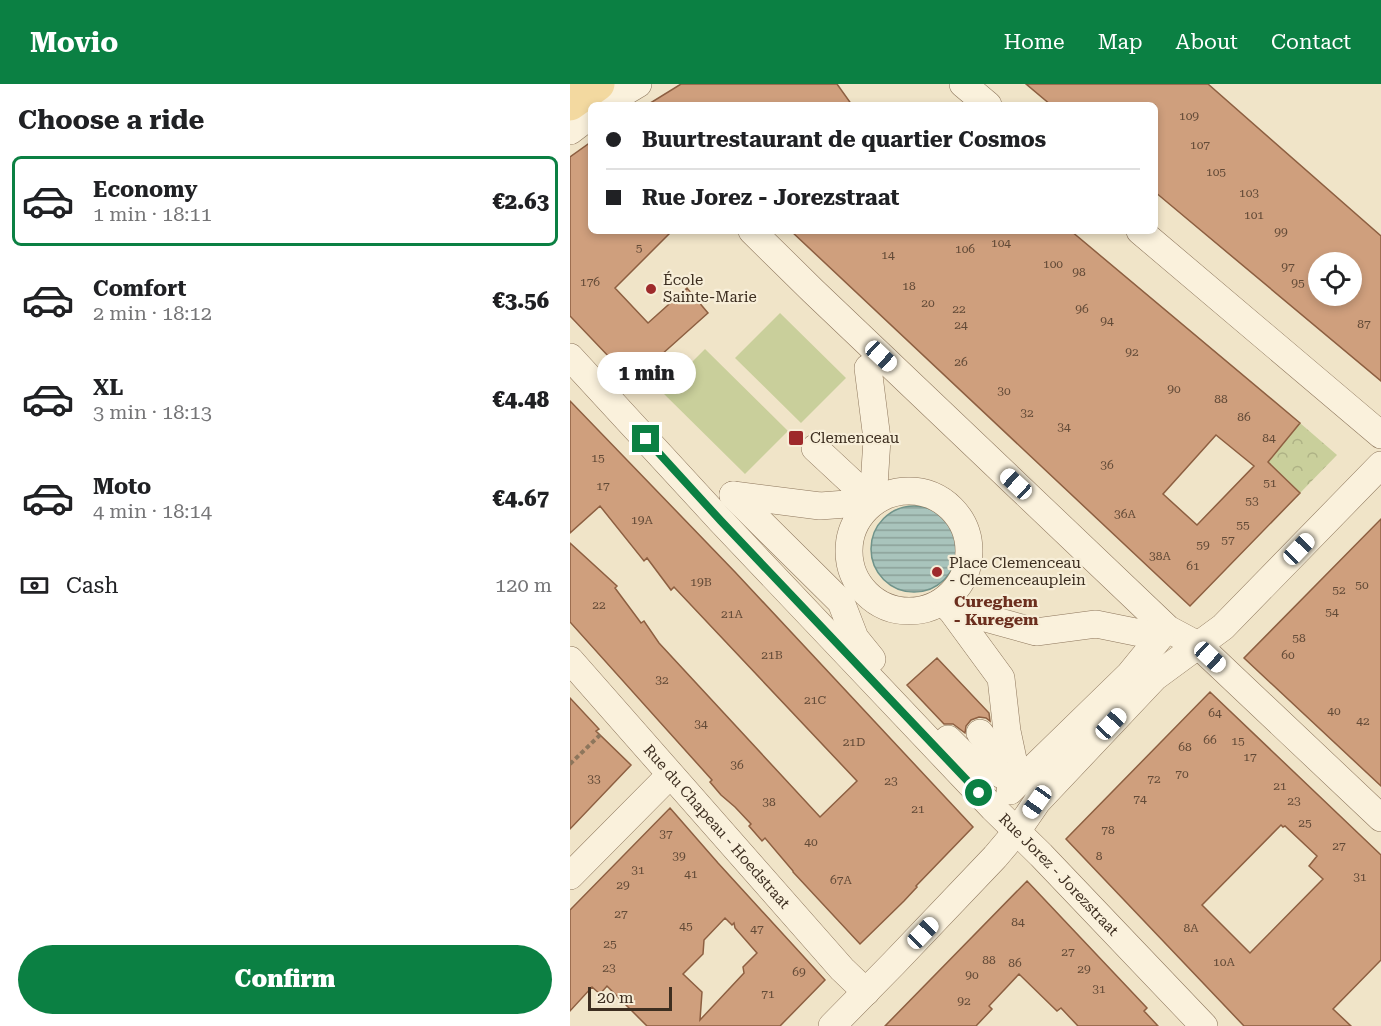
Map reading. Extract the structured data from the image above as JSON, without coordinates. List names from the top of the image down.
{
  "streets": {
    "street": ["Rue du Chapeau - Hoedstraat", "Rue Jorez - Jorezstraat"]
  },
  "districts": ["Cureghem - Kuregem"],
  "places": {
    "other": ["École Sainte-Marie", "Place Clemenceau - Clemenceauplein"],
    "transit": ["Clemenceau"]
  },
  "house_numbers": [
    "109",
    "107",
    "105",
    "103",
    "101",
    "99",
    "104",
    "5",
    "106",
    "14",
    "100",
    "97",
    "98",
    "176",
    "95",
    "18",
    "20",
    "22",
    "96",
    "94",
    "87",
    "24",
    "92",
    "26",
    "90",
    "30",
    "88",
    "32",
    "86",
    "34",
    "84",
    "15",
    "36",
    "51",
    "17",
    "53",
    "36A",
    "19A",
    "55",
    "57",
    "59",
    "38A",
    "61",
    "19B",
    "50",
    "52",
    "22",
    "54",
    "21A",
    "58",
    "21B",
    "60",
    "32",
    "21C",
    "40",
    "64",
    "42",
    "34",
    "66",
    "15",
    "21D",
    "68",
    "17",
    "36",
    "70",
    "33",
    "72",
    "23",
    "21",
    "74",
    "23",
    "38",
    "21",
    "25",
    "78",
    "37",
    "40",
    "27",
    "39",
    "8",
    "31",
    "41",
    "31",
    "67A",
    "29",
    "27",
    "84",
    "45",
    "8A",
    "47",
    "25",
    "27",
    "88",
    "10A",
    "86",
    "23",
    "29",
    "69",
    "90",
    "31",
    "71",
    "92"
  ],
  "scale_bar": "20 m",
  "page": {
    "header": "Movio",
    "nav": [
      "Home",
      "Map",
      "About",
      "Contact"
    ],
    "heading": "Choose a ride",
    "banner": ["Buurtrestaurant de quartier Cosmos", "Rue Jorez - Jorezstraat"],
    "list": [
      {
        "name": "Economy",
        "note": "1 min · 18:11",
        "value": "€2.63"
      },
      {
        "name": "Comfort",
        "note": "2 min · 18:12",
        "value": "€3.56"
      },
      {
        "name": "XL",
        "note": "3 min · 18:13",
        "value": "€4.48"
      },
      {
        "name": "Moto",
        "note": "4 min · 18:14",
        "value": "€4.67"
      }
    ],
    "bubble": "1 min",
    "pay": ["Cash", "120 m"],
    "buttons": "Confirm",
    "scale": "20 m"
  }
}
